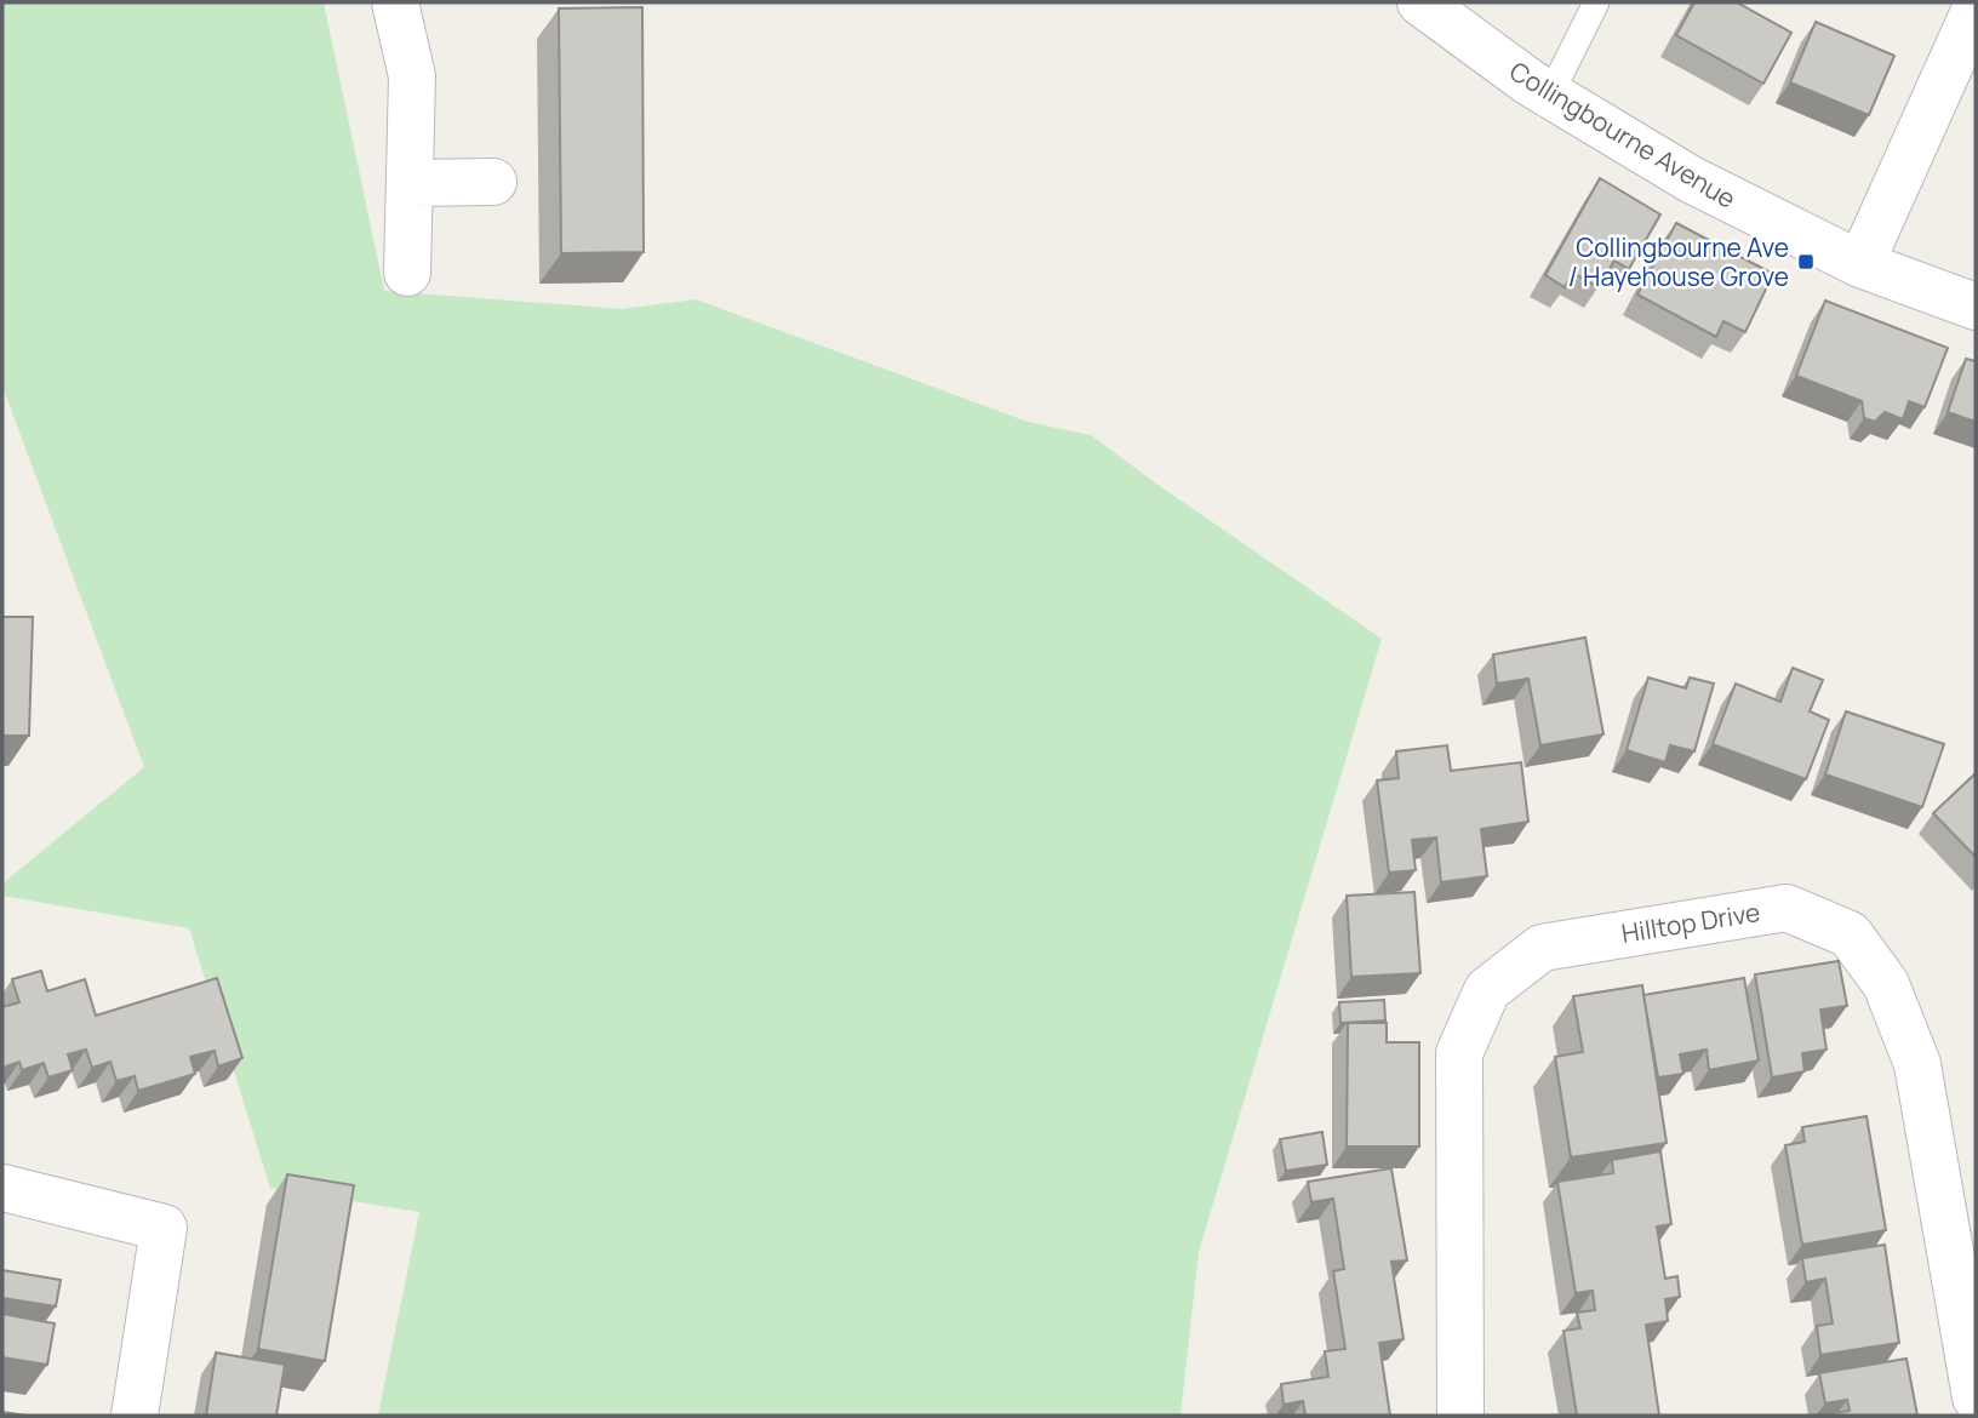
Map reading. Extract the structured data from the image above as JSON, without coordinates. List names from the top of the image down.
{
  "streets": {
    "street": ["Collingbourne Avenue", "Hilltop Drive"]
  },
  "places": {
    "transit": ["Collingbourne Ave / Hayehouse Grove"]
  }
}
